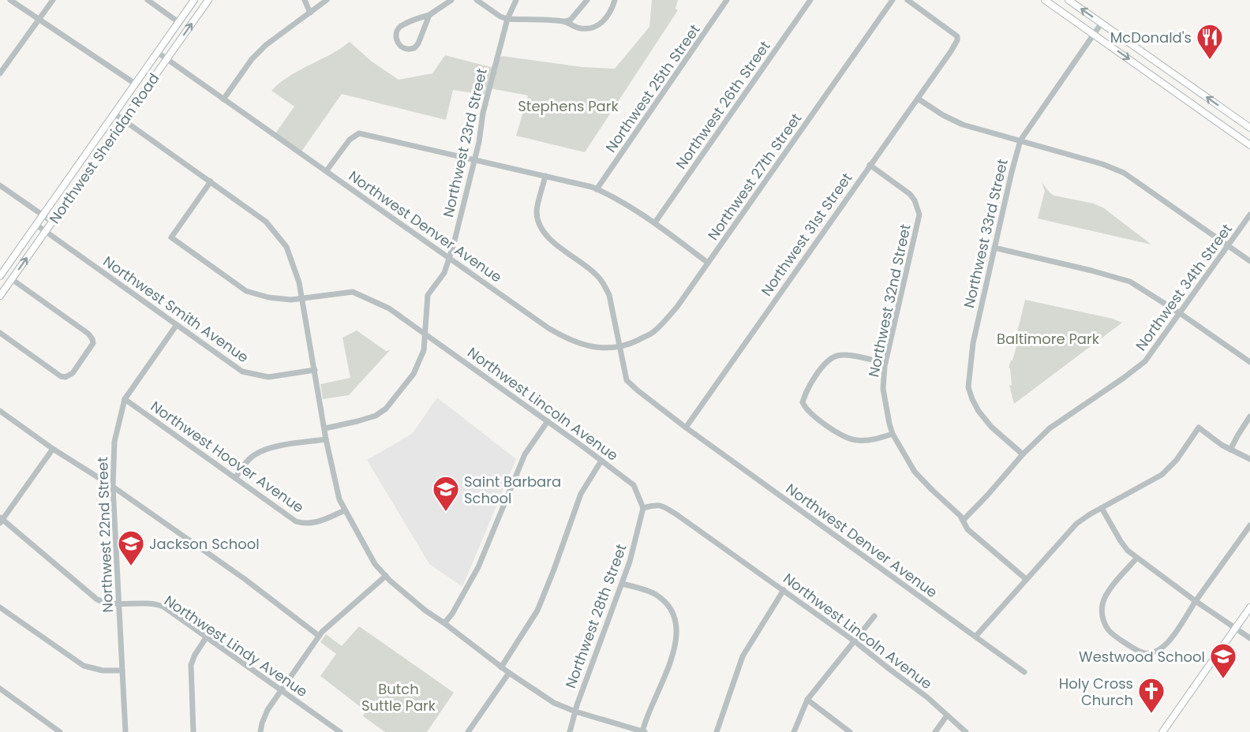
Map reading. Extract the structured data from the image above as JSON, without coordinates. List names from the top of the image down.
{
  "streets": {
    "main road": ["Northwest Sheridan Road"],
    "street": [
      "Northwest 25th Street",
      "Northwest 26th Street",
      "Northwest 23rd Street",
      "Northwest 27th Street",
      "Northwest Denver Avenue",
      "Northwest 33rd Street",
      "Northwest 31st Street",
      "Northwest 34th Street",
      "Northwest 32nd Street",
      "Northwest Smith Avenue",
      "Northwest Lincoln Avenue",
      "Northwest Hoover Avenue",
      "Northwest 22nd Street",
      "Northwest 28th Street",
      "Northwest Lindy Avenue"
    ]
  },
  "crossings": [
    ["Northwest 23rd Street", "Northwest Denver Avenue"],
    ["Northwest 23rd Street", "Northwest Lincoln Avenue"],
    ["Northwest Sheridan Road", "Northwest Denver Avenue"],
    ["Northwest Sheridan Road", "Northwest Smith Avenue"],
    ["Northwest 27th Street", "Northwest Denver Avenue"],
    ["Northwest Denver Avenue", "Northwest 31st Street"],
    ["Northwest 33rd Street", "Northwest 34th Street"],
    ["Northwest 31st Street", "Northwest 32nd Street"],
    ["Northwest 34th Street", "Northwest 32nd Street"],
    ["Northwest Smith Avenue", "Northwest 22nd Street"],
    ["Northwest Lincoln Avenue", "Northwest 28th Street"],
    ["Northwest Hoover Avenue", "Northwest 22nd Street"],
    ["Northwest 22nd Street", "Northwest Lindy Avenue"]
  ],
  "parks": ["Stephens Park", "Baltimore Park", "Butch Suttle Park"],
  "places": {
    "restaurant": ["McDonald's"],
    "school or university": ["Saint Barbara School", "Jackson School", "Westwood School"],
    "church": ["Holy Cross Church"]
  }
}
